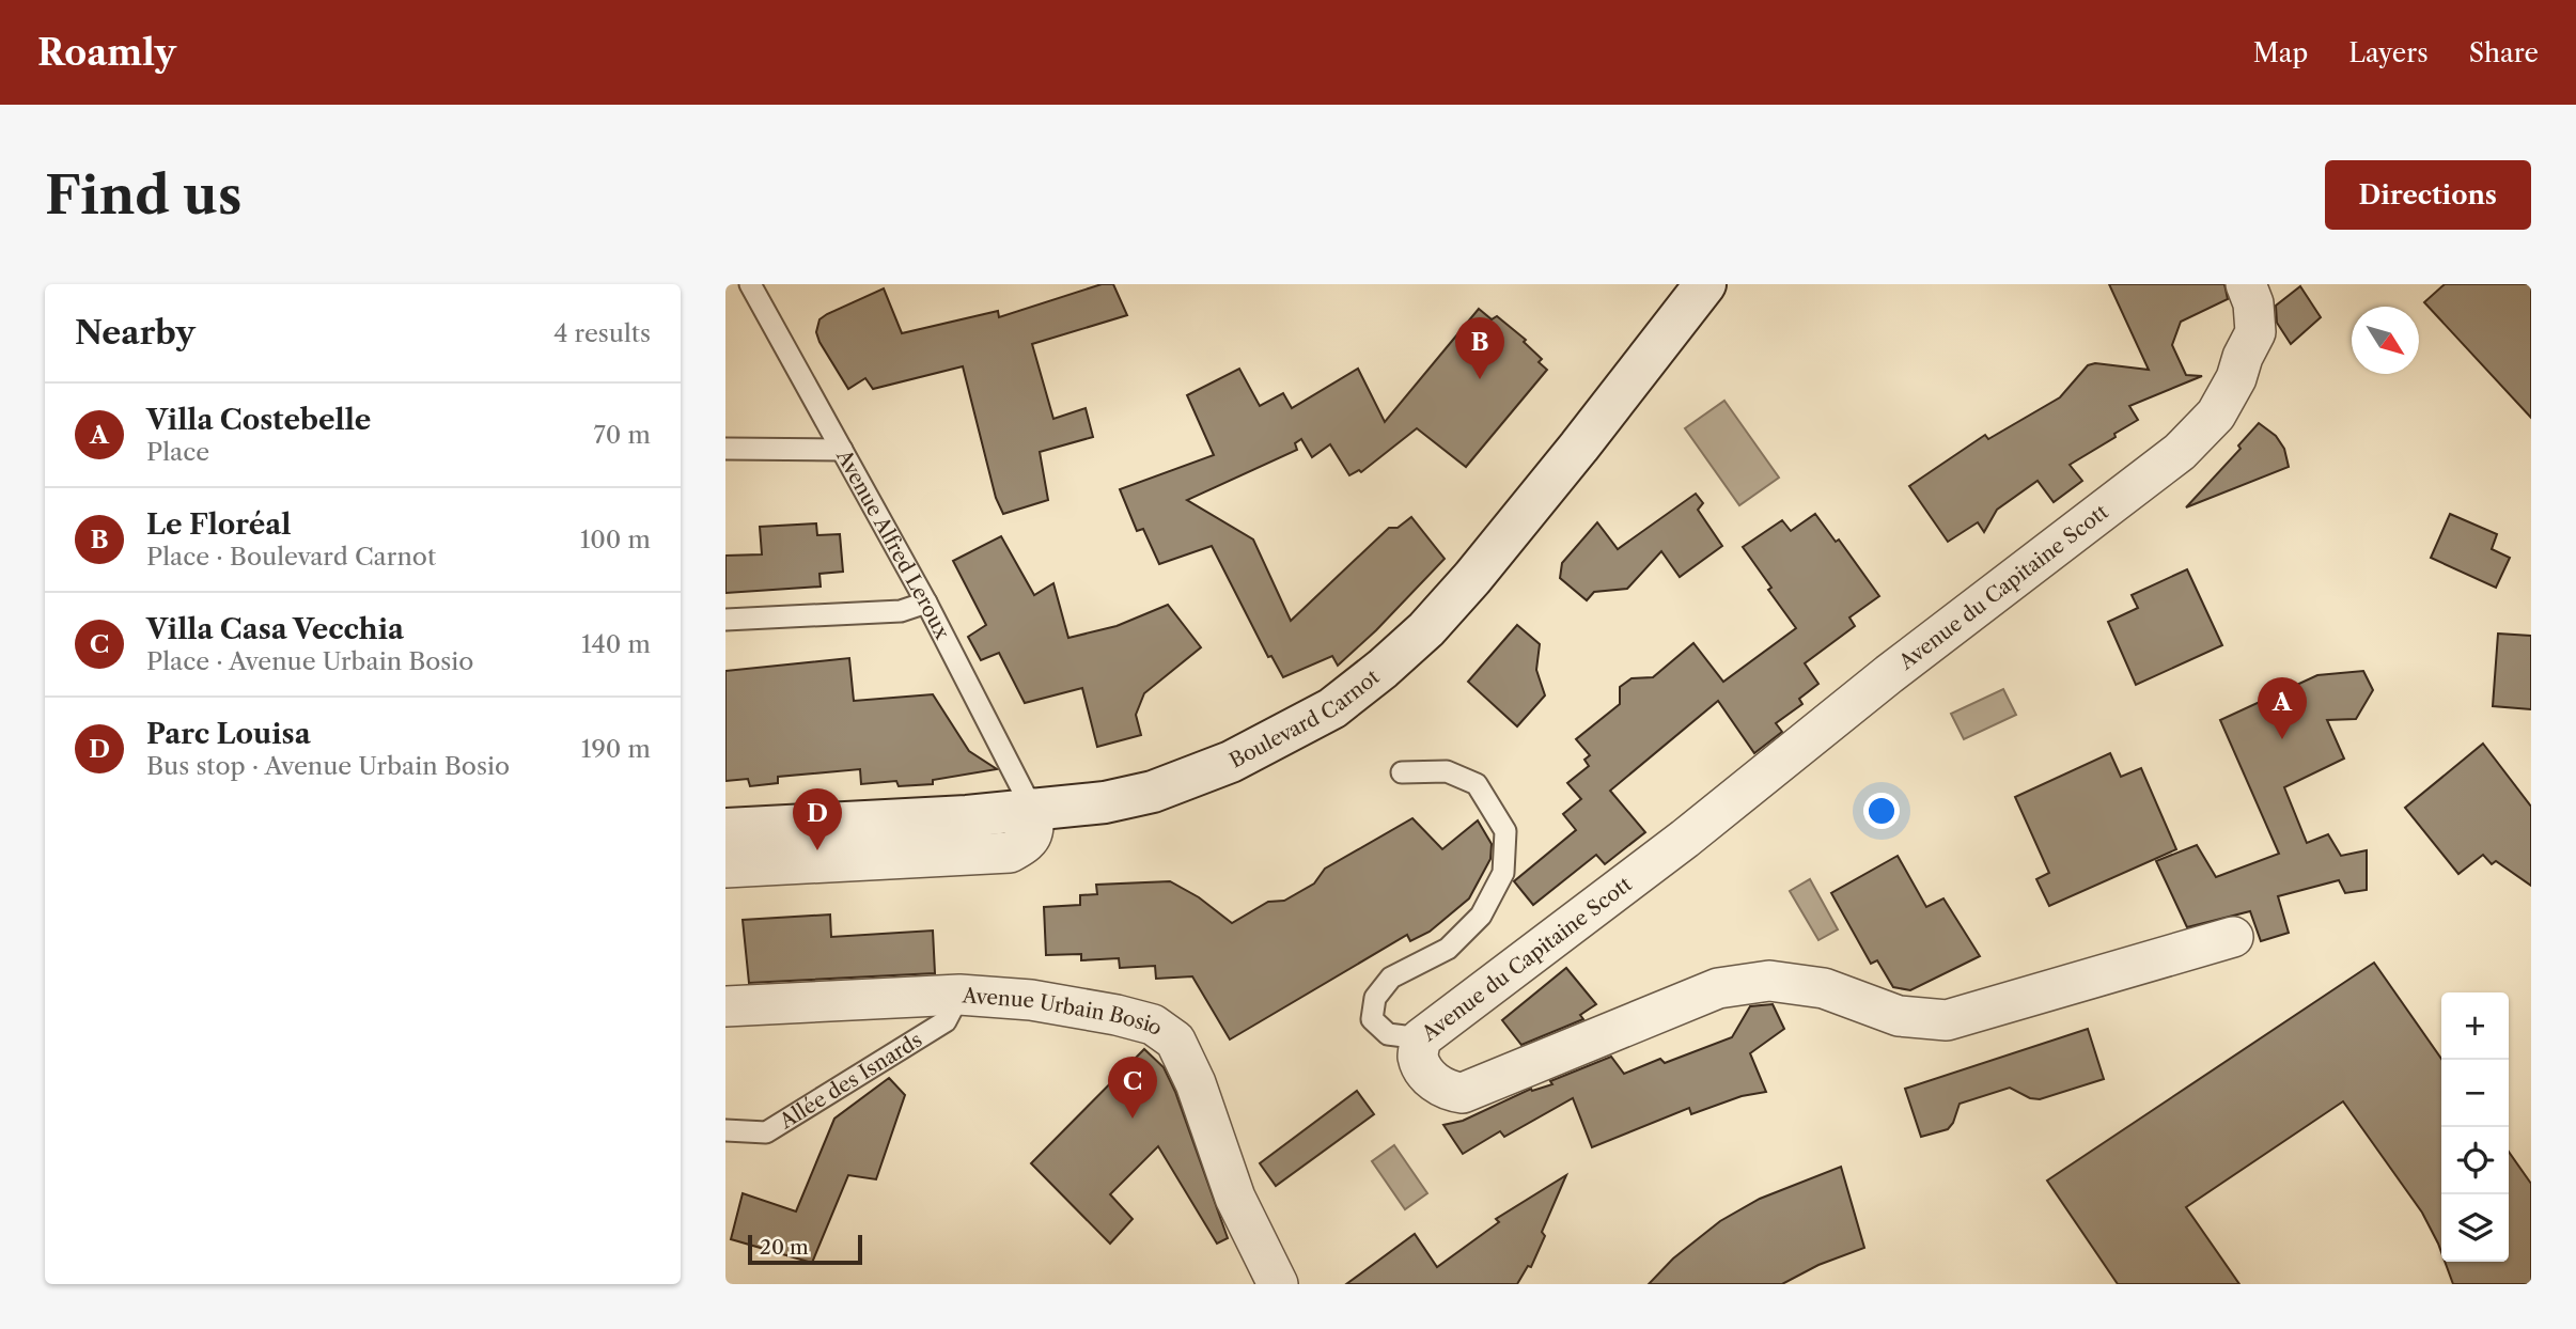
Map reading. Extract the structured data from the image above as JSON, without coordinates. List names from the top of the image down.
{
  "streets": {
    "main road": ["Boulevard Carnot"],
    "street": ["Avenue du Capitaine Scott", "Avenue Urbain Bosio"],
    "lane": ["Avenue Alfred Leroux", "Allée des Isnards"]
  },
  "crossings": [
    ["Avenue Alfred Leroux", "Boulevard Carnot"],
    ["Avenue Urbain Bosio", "Allée des Isnards"]
  ],
  "scale_bar": "20 m",
  "north": "bottom right",
  "page": {
    "header": "Roamly",
    "nav": ["Map", "Layers", "Share"],
    "buttons": "Directions",
    "title": "Find us",
    "heading": ["Nearby", "4 results"],
    "pins": [
      "B",
      "A",
      "D",
      "C"
    ],
    "list": [
      {
        "mark": "A",
        "name": "Villa Costebelle",
        "note": "Place",
        "value": "70 m"
      },
      {
        "mark": "B",
        "name": "Le Floréal",
        "note": "Place · Boulevard Carnot",
        "value": "100 m"
      },
      {
        "mark": "C",
        "name": "Villa Casa Vecchia",
        "note": "Place · Avenue Urbain Bosio",
        "value": "140 m"
      },
      {
        "mark": "D",
        "name": "Parc Louisa",
        "note": "Bus stop · Avenue Urbain Bosio",
        "value": "190 m"
      }
    ],
    "map_buttons": ["+", "−"],
    "scale": "20 m"
  }
}
